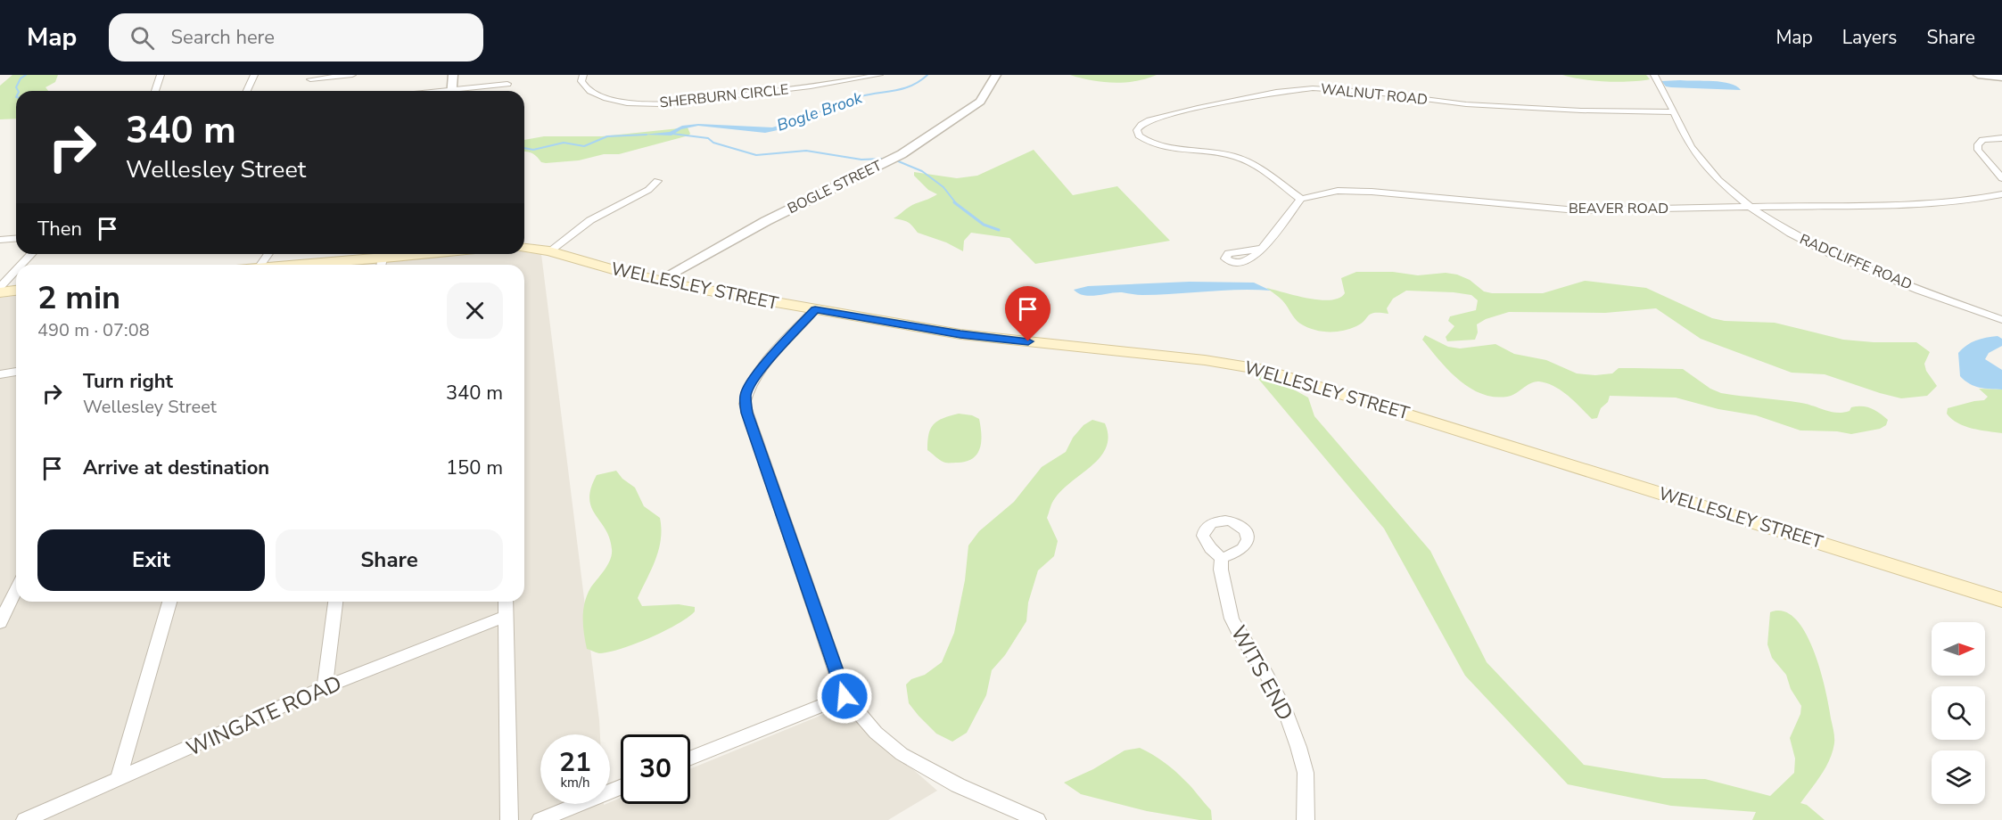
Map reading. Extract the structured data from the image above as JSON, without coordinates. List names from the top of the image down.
{
  "streets": {
    "main road": ["WELLESLEY STREET"],
    "street": [
      "WALNUT ROAD",
      "SHERBURN CIRCLE",
      "BOGLE STREET",
      "BEAVER ROAD",
      "RADCLIFFE ROAD",
      "WITS END",
      "WINGATE ROAD"
    ]
  },
  "crossings": [
    ["WALNUT ROAD", "BEAVER ROAD"],
    ["WALNUT ROAD", "RADCLIFFE ROAD"],
    ["BOGLE STREET", "WELLESLEY STREET"],
    ["BEAVER ROAD", "RADCLIFFE ROAD"]
  ],
  "water": ["Bogle Brook"],
  "north": "right",
  "page": {
    "header": "Map",
    "search": "Search here",
    "nav": ["Map", "Layers", "Share"],
    "turn": ["340 m", "Wellesley Street"],
    "then": "Then",
    "heading": ["2 min", "490 m · 07:08"],
    "list": [
      {
        "name": "Turn right",
        "note": "Wellesley Street",
        "value": "340 m"
      },
      {
        "name": "Arrive at destination",
        "value": "150 m"
      }
    ],
    "buttons": ["Exit", "Share"],
    "speed": "21 km/h",
    "limit": "30"
  }
}
